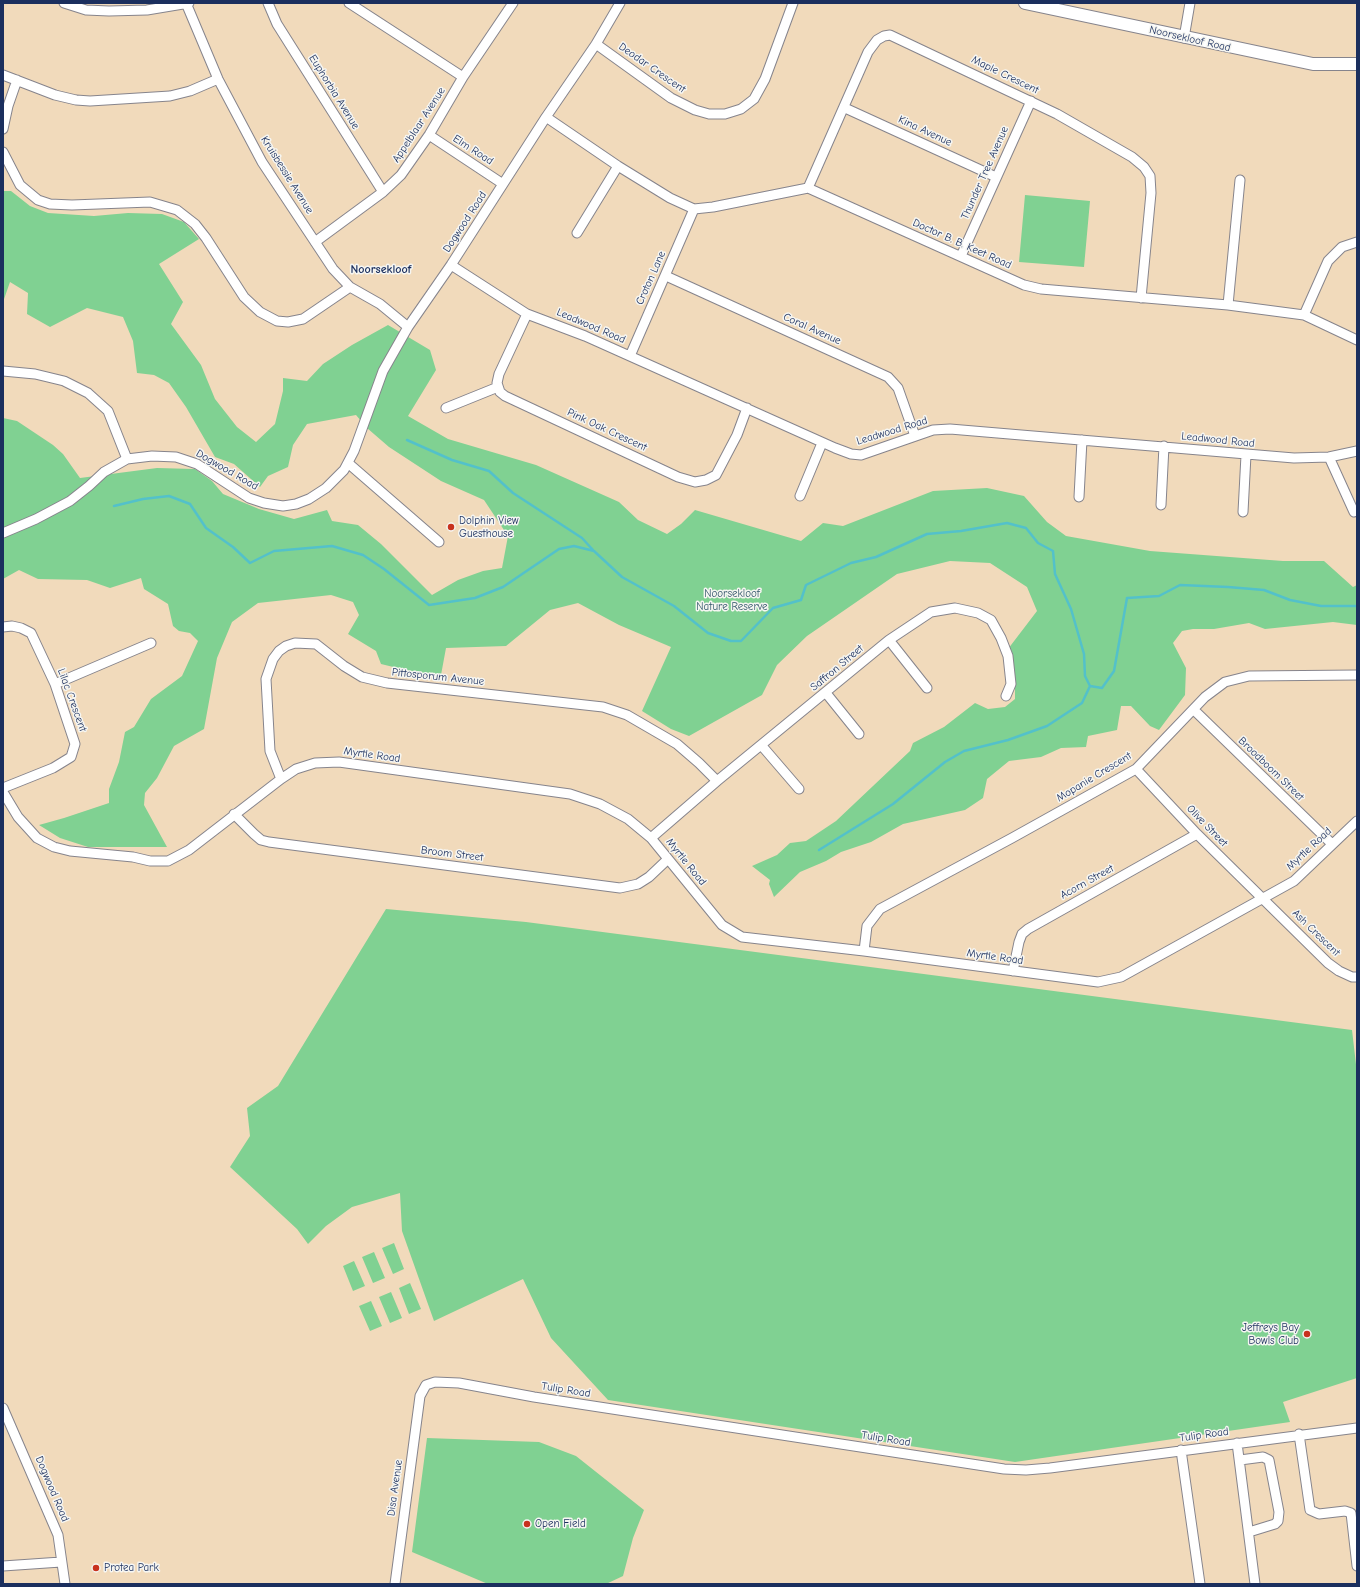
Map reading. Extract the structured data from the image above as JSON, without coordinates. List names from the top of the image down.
{
  "streets": {
    "street": [
      "Noorsekloof Road",
      "Deodar Crescent",
      "Maple Crescent",
      "Euphorbia Avenue",
      "Appelblaar Avenue",
      "Kina Avenue",
      "Elm Road",
      "Thunder Tree Avenue",
      "Kruisbessie Avenue",
      "Dogwood Road",
      "Doctor B. B. Keet Road",
      "Croton Lane",
      "Leadwood Road",
      "Coral Avenue",
      "Pink Oak Crescent",
      "Saffron Street",
      "Pittosporum Avenue",
      "Lilac Crescent",
      "Myrtle Road",
      "Broodboom Street",
      "Mopanie Crescent",
      "Olive Street",
      "Broom Street",
      "Acorn Street",
      "Ash Crescent",
      "Tulip Road",
      "Disa Avenue"
    ]
  },
  "crossings": [
    ["Deodar Crescent", "Dogwood Road"],
    ["Maple Crescent", "Kina Avenue"],
    ["Maple Crescent", "Thunder Tree Avenue"],
    ["Maple Crescent", "Doctor B. B. Keet Road"],
    ["Euphorbia Avenue", "Appelblaar Avenue"],
    ["Appelblaar Avenue", "Elm Road"],
    ["Appelblaar Avenue", "Kruisbessie Avenue"],
    ["Kina Avenue", "Thunder Tree Avenue"],
    ["Elm Road", "Dogwood Road"],
    ["Thunder Tree Avenue", "Doctor B. B. Keet Road"],
    ["Kruisbessie Avenue", "Dogwood Road"],
    ["Dogwood Road", "Leadwood Road"],
    ["Croton Lane", "Leadwood Road"],
    ["Croton Lane", "Coral Avenue"],
    ["Leadwood Road", "Coral Avenue"],
    ["Leadwood Road", "Pink Oak Crescent"],
    ["Saffron Street", "Pittosporum Avenue"],
    ["Saffron Street", "Myrtle Road"],
    ["Pittosporum Avenue", "Myrtle Road"],
    ["Myrtle Road", "Broodboom Street"],
    ["Myrtle Road", "Mopanie Crescent"],
    ["Myrtle Road", "Olive Street"],
    ["Myrtle Road", "Broom Street"],
    ["Myrtle Road", "Acorn Street"],
    ["Myrtle Road", "Ash Crescent"],
    ["Broodboom Street", "Mopanie Crescent"],
    ["Mopanie Crescent", "Olive Street"],
    ["Olive Street", "Acorn Street"],
    ["Olive Street", "Ash Crescent"],
    ["Tulip Road", "Disa Avenue"]
  ],
  "districts": ["Noorsekloof"],
  "parks": ["Noorsekloof Nature Reserve"],
  "places": [
    "Dolphin View Guesthouse",
    "Jeffreys Bay Bowls Club",
    "Open Field",
    "Protea Park"
  ]
}
